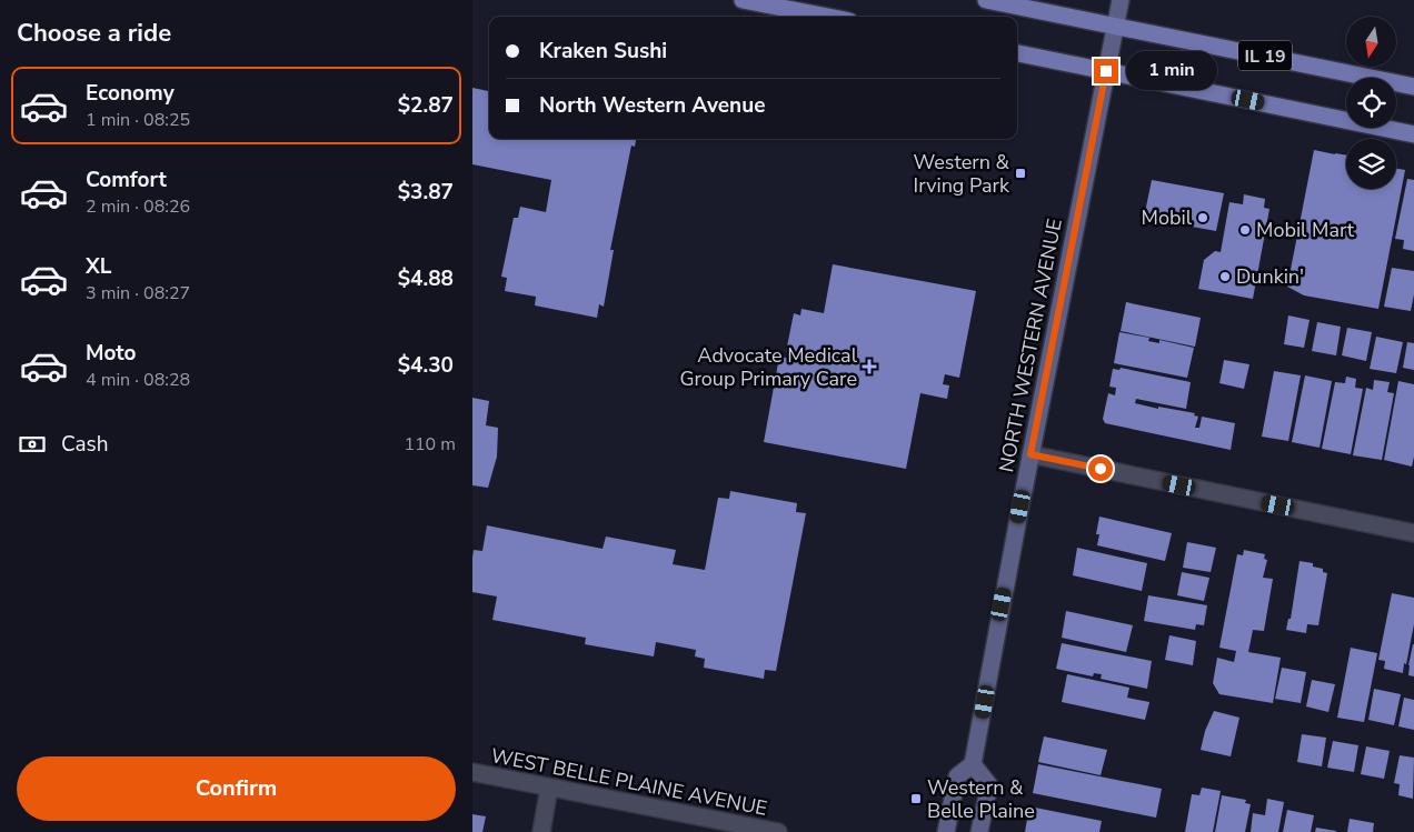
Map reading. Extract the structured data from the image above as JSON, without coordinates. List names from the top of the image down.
{
  "streets": {
    "main road": ["IL 19", "NORTH WESTERN AVENUE"],
    "street": ["WEST BELLE PLAINE AVENUE"]
  },
  "crossings": [
    ["IL 19", "NORTH WESTERN AVENUE"]
  ],
  "places": {
    "transit": ["Western & Irving Park", "Western & Belle Plaine"],
    "other": ["Mobil", "Mobil Mart", "Dunkin'"],
    "health": ["Advocate Medical Group Primary Care"]
  },
  "north": "bottom",
  "page": {
    "heading": "Choose a ride",
    "banner": ["Kraken Sushi", "North Western Avenue"],
    "bubble": "1 min",
    "list": [
      {
        "name": "Economy",
        "note": "1 min · 08:25",
        "value": "$2.87"
      },
      {
        "name": "Comfort",
        "note": "2 min · 08:26",
        "value": "$3.87"
      },
      {
        "name": "XL",
        "note": "3 min · 08:27",
        "value": "$4.88"
      },
      {
        "name": "Moto",
        "note": "4 min · 08:28",
        "value": "$4.30"
      }
    ],
    "pay": ["Cash", "110 m"],
    "buttons": "Confirm"
  }
}
